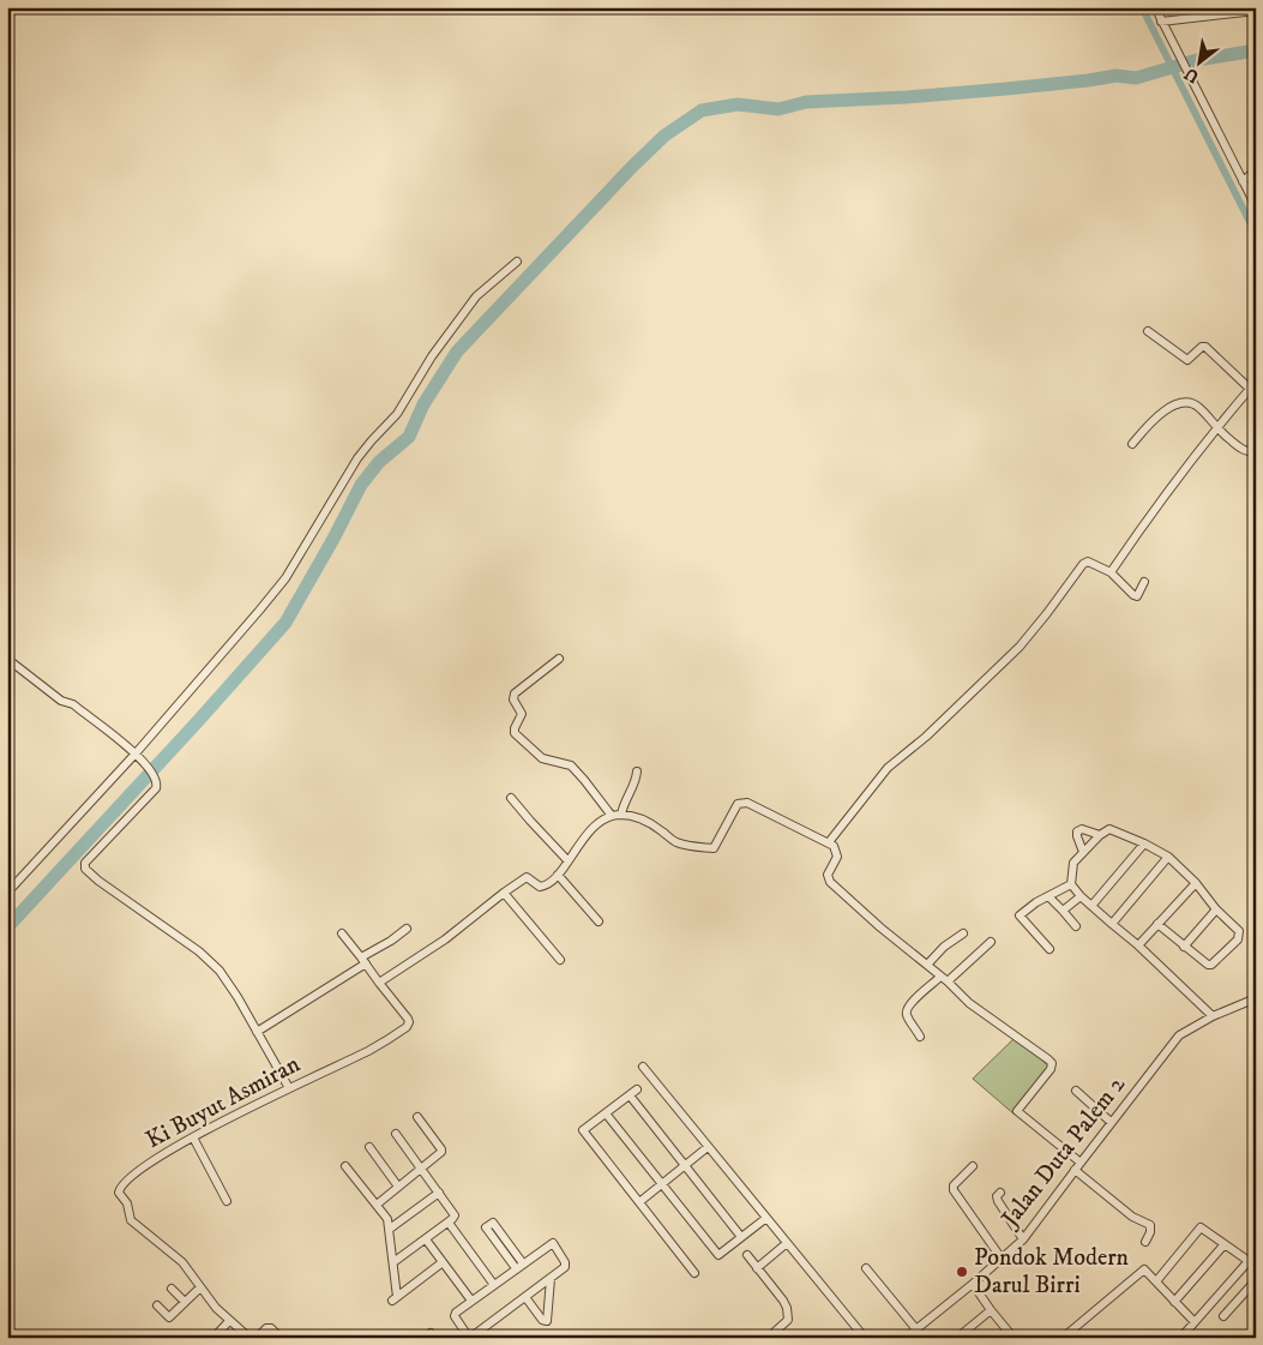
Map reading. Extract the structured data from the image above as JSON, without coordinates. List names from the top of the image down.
{
  "streets": {
    "street": ["Ki Buyut Asmiran", "Jalan Duta Palem 2"]
  },
  "places": ["Pondok Modern Darul Birri"],
  "north": "bottom left"
}
